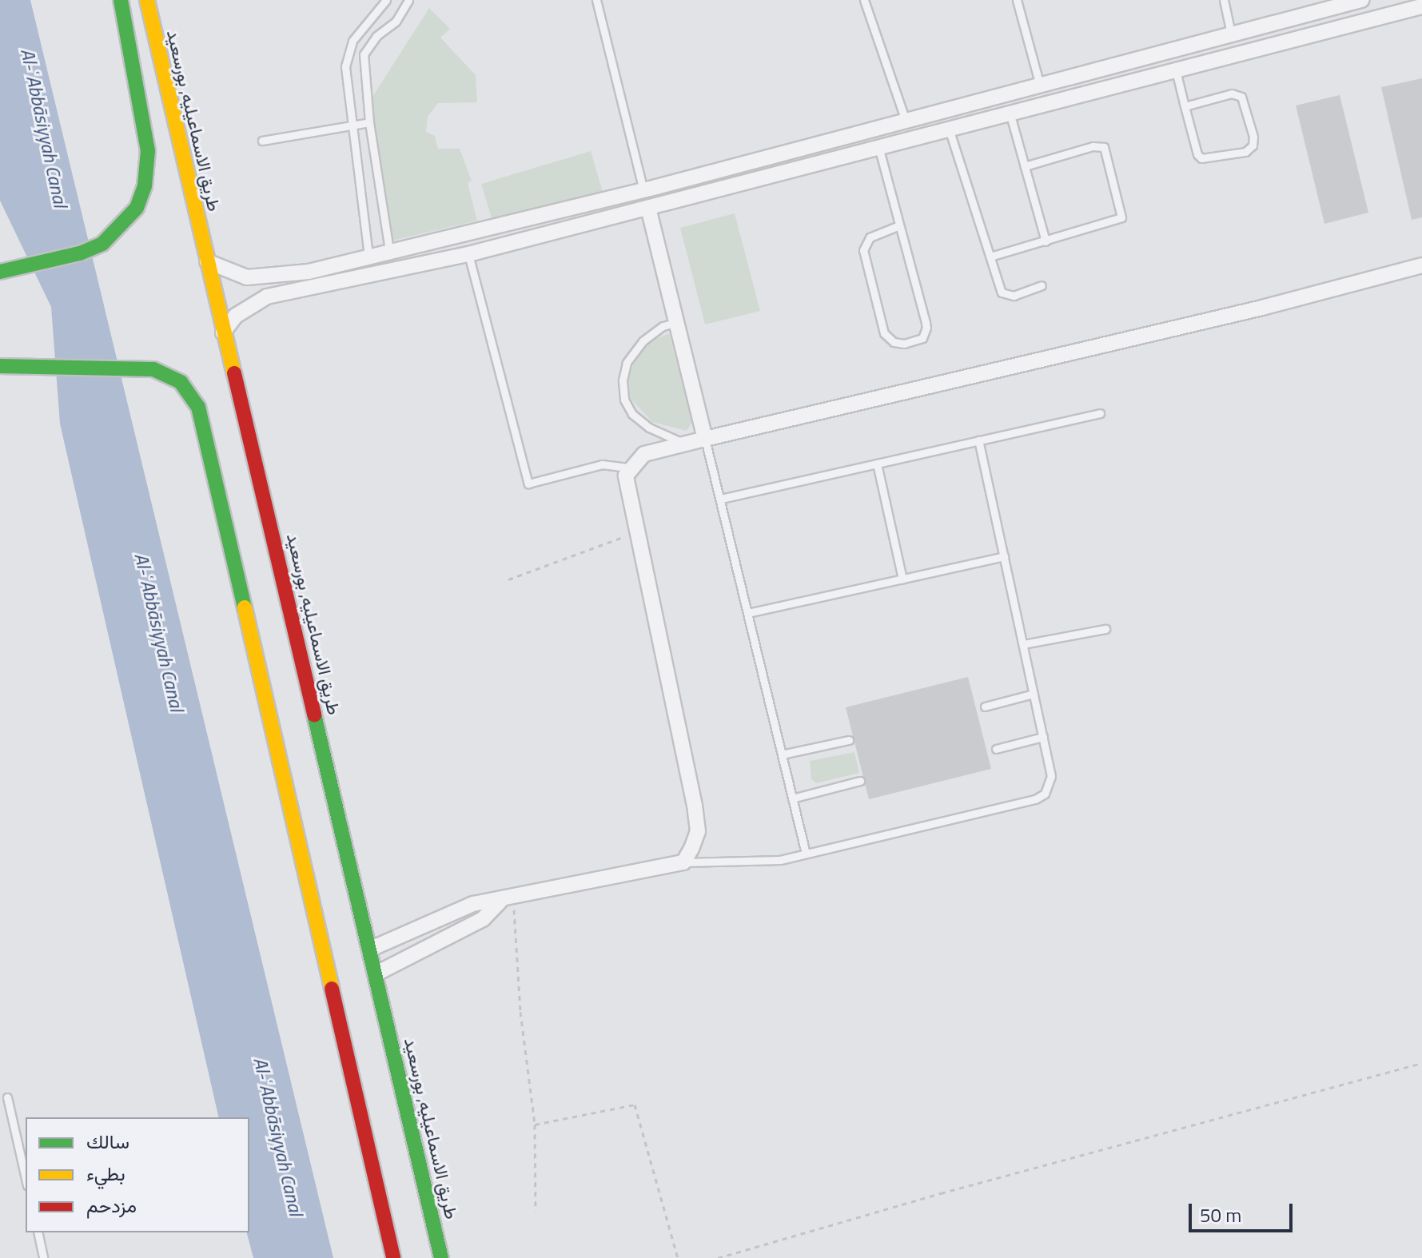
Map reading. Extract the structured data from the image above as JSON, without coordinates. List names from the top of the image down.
{
  "streets": {
    "highway": ["طريق الاسماعيليه, بورسعيد"]
  },
  "water": ["Al-ʿAbbāsiyyah Canal"],
  "legend": ["سالك", "بطيء", "مزدحم"],
  "scale_bar": "50 m"
}
